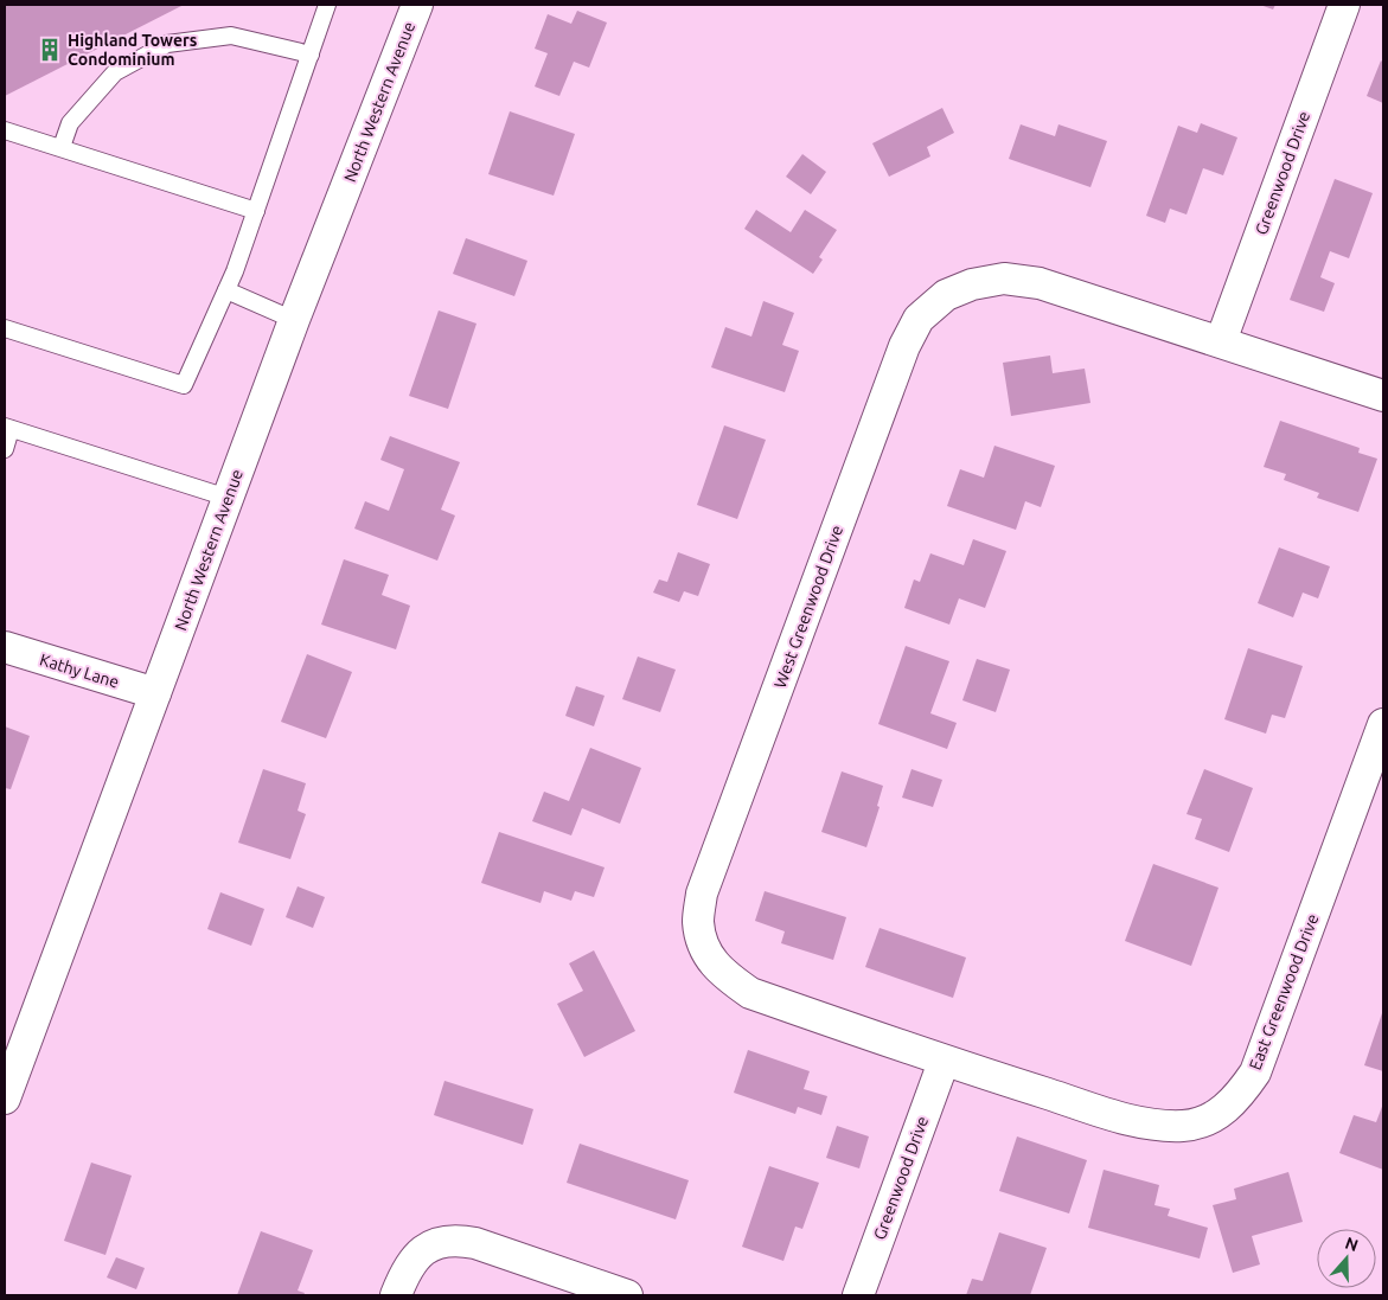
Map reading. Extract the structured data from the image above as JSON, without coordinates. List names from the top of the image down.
{
  "streets": {
    "street": [
      "North Western Avenue",
      "Greenwood Drive",
      "West Greenwood Drive",
      "Kathy Lane",
      "East Greenwood Drive"
    ]
  },
  "crossings": [
    ["North Western Avenue", "Kathy Lane"],
    ["Greenwood Drive", "West Greenwood Drive"],
    ["Greenwood Drive", "East Greenwood Drive"],
    ["West Greenwood Drive", "East Greenwood Drive"]
  ],
  "places": {
    "building": ["Highland Towers Condominium"]
  },
  "north": "top"
}
